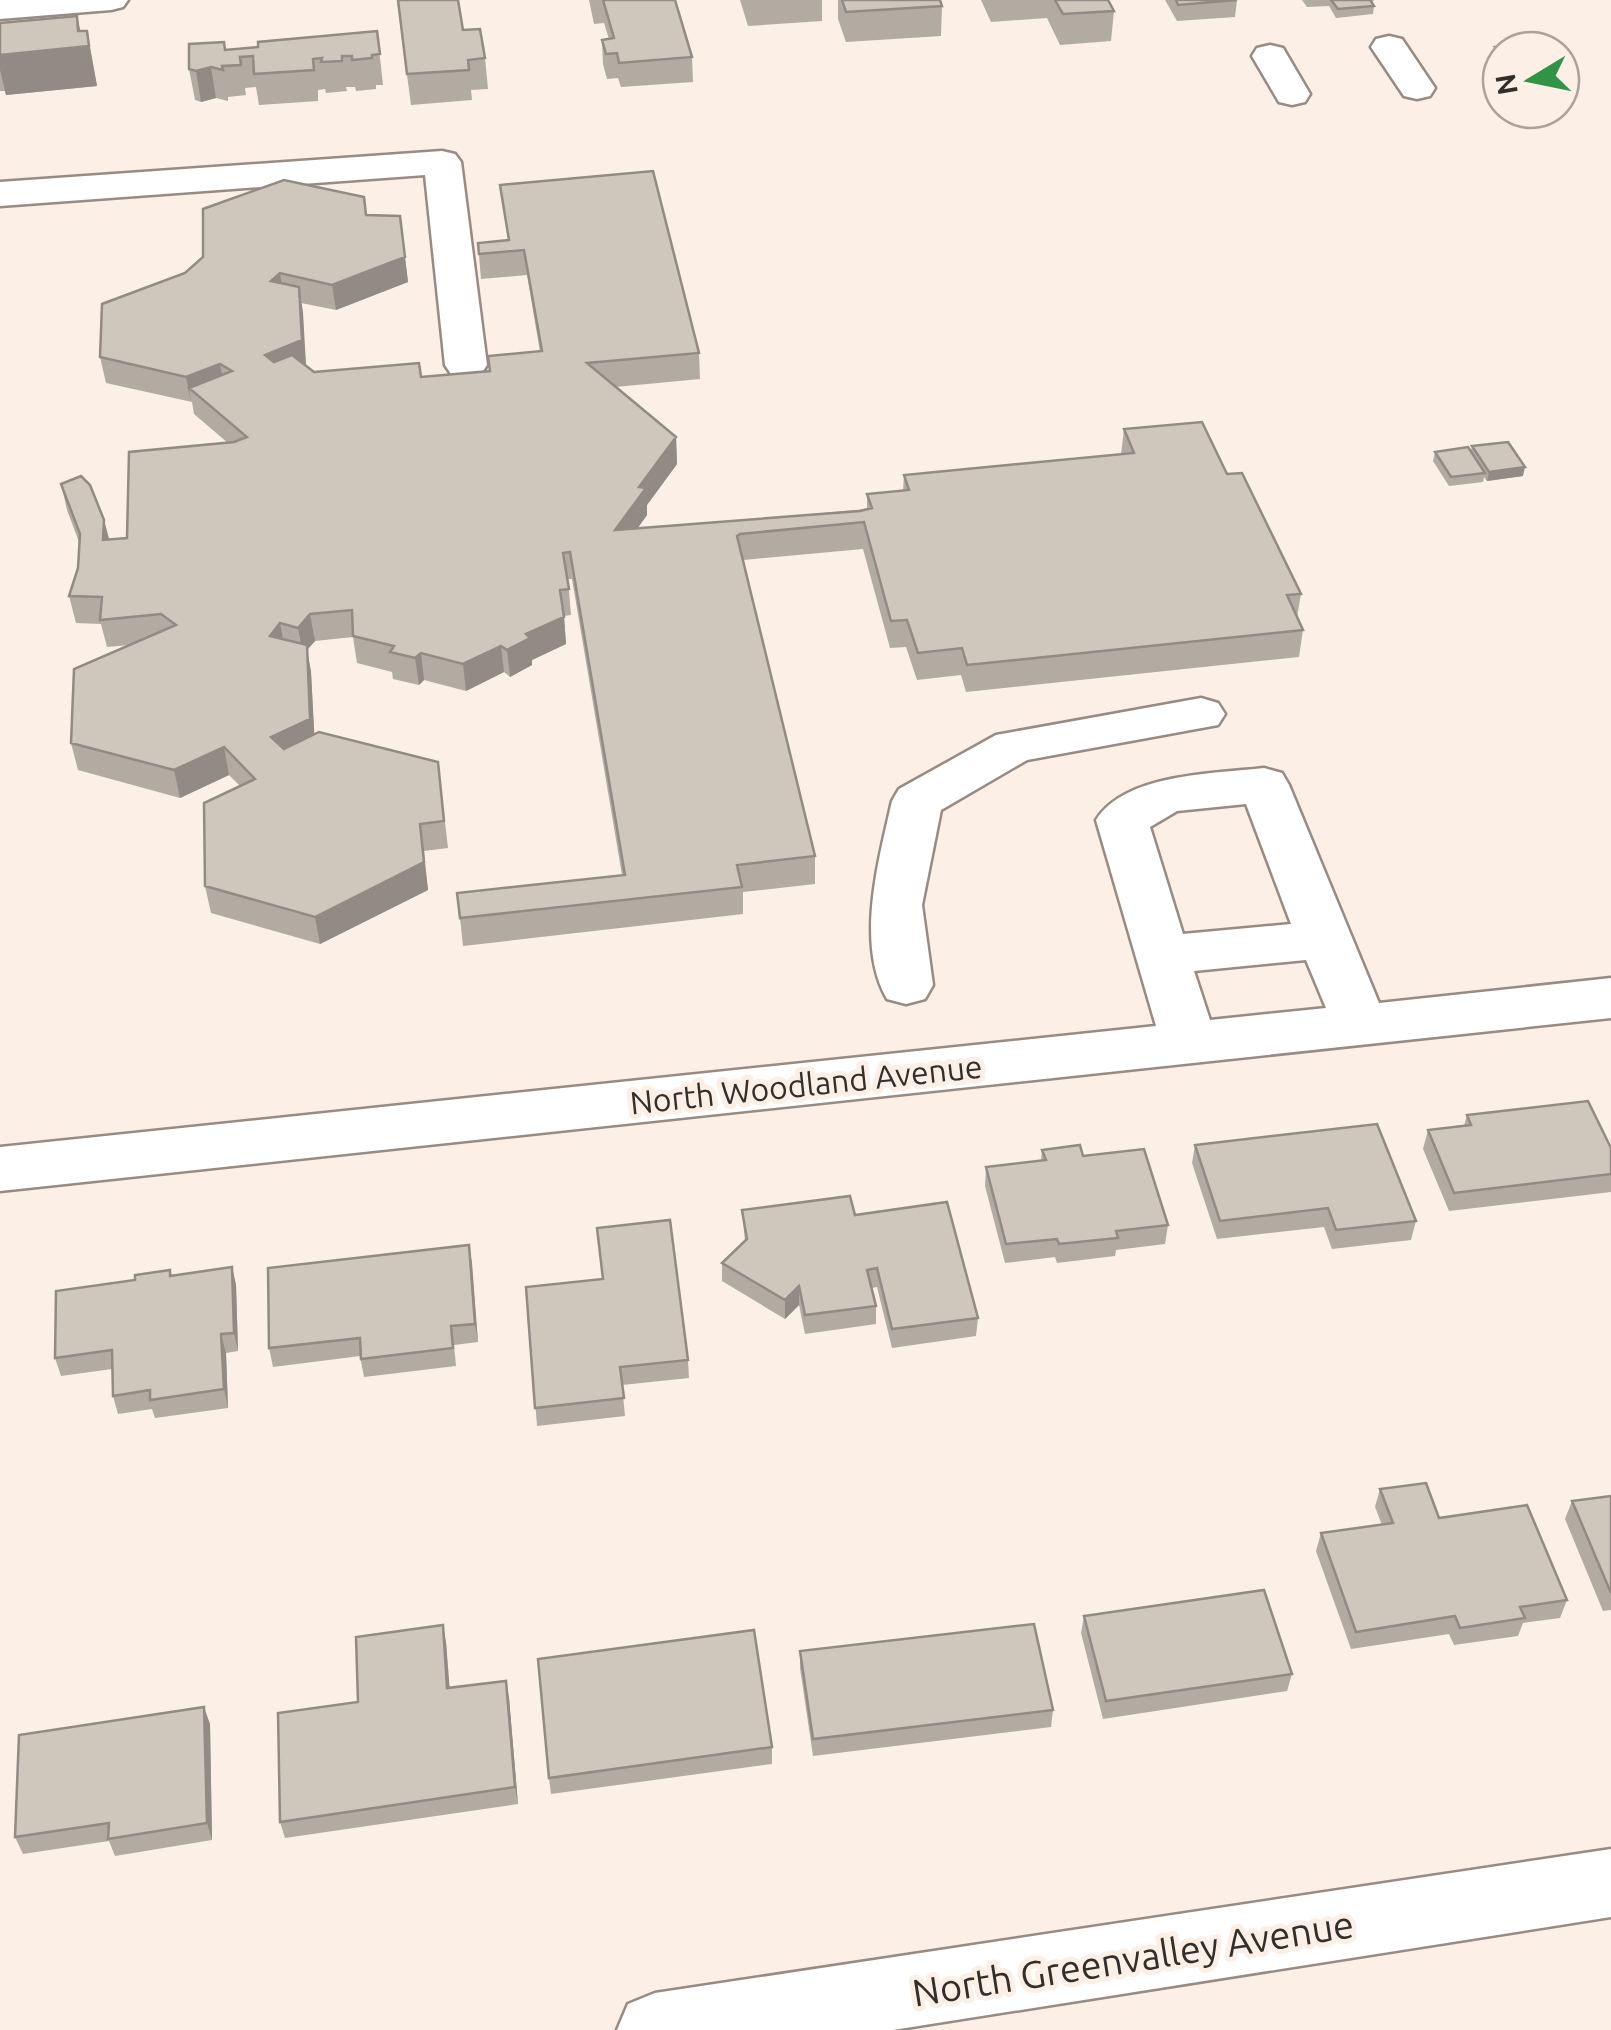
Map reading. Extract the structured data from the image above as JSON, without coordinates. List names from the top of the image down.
{
  "streets": {
    "street": ["North Woodland Avenue", "North Greenvalley Avenue"]
  },
  "north": "left"
}
